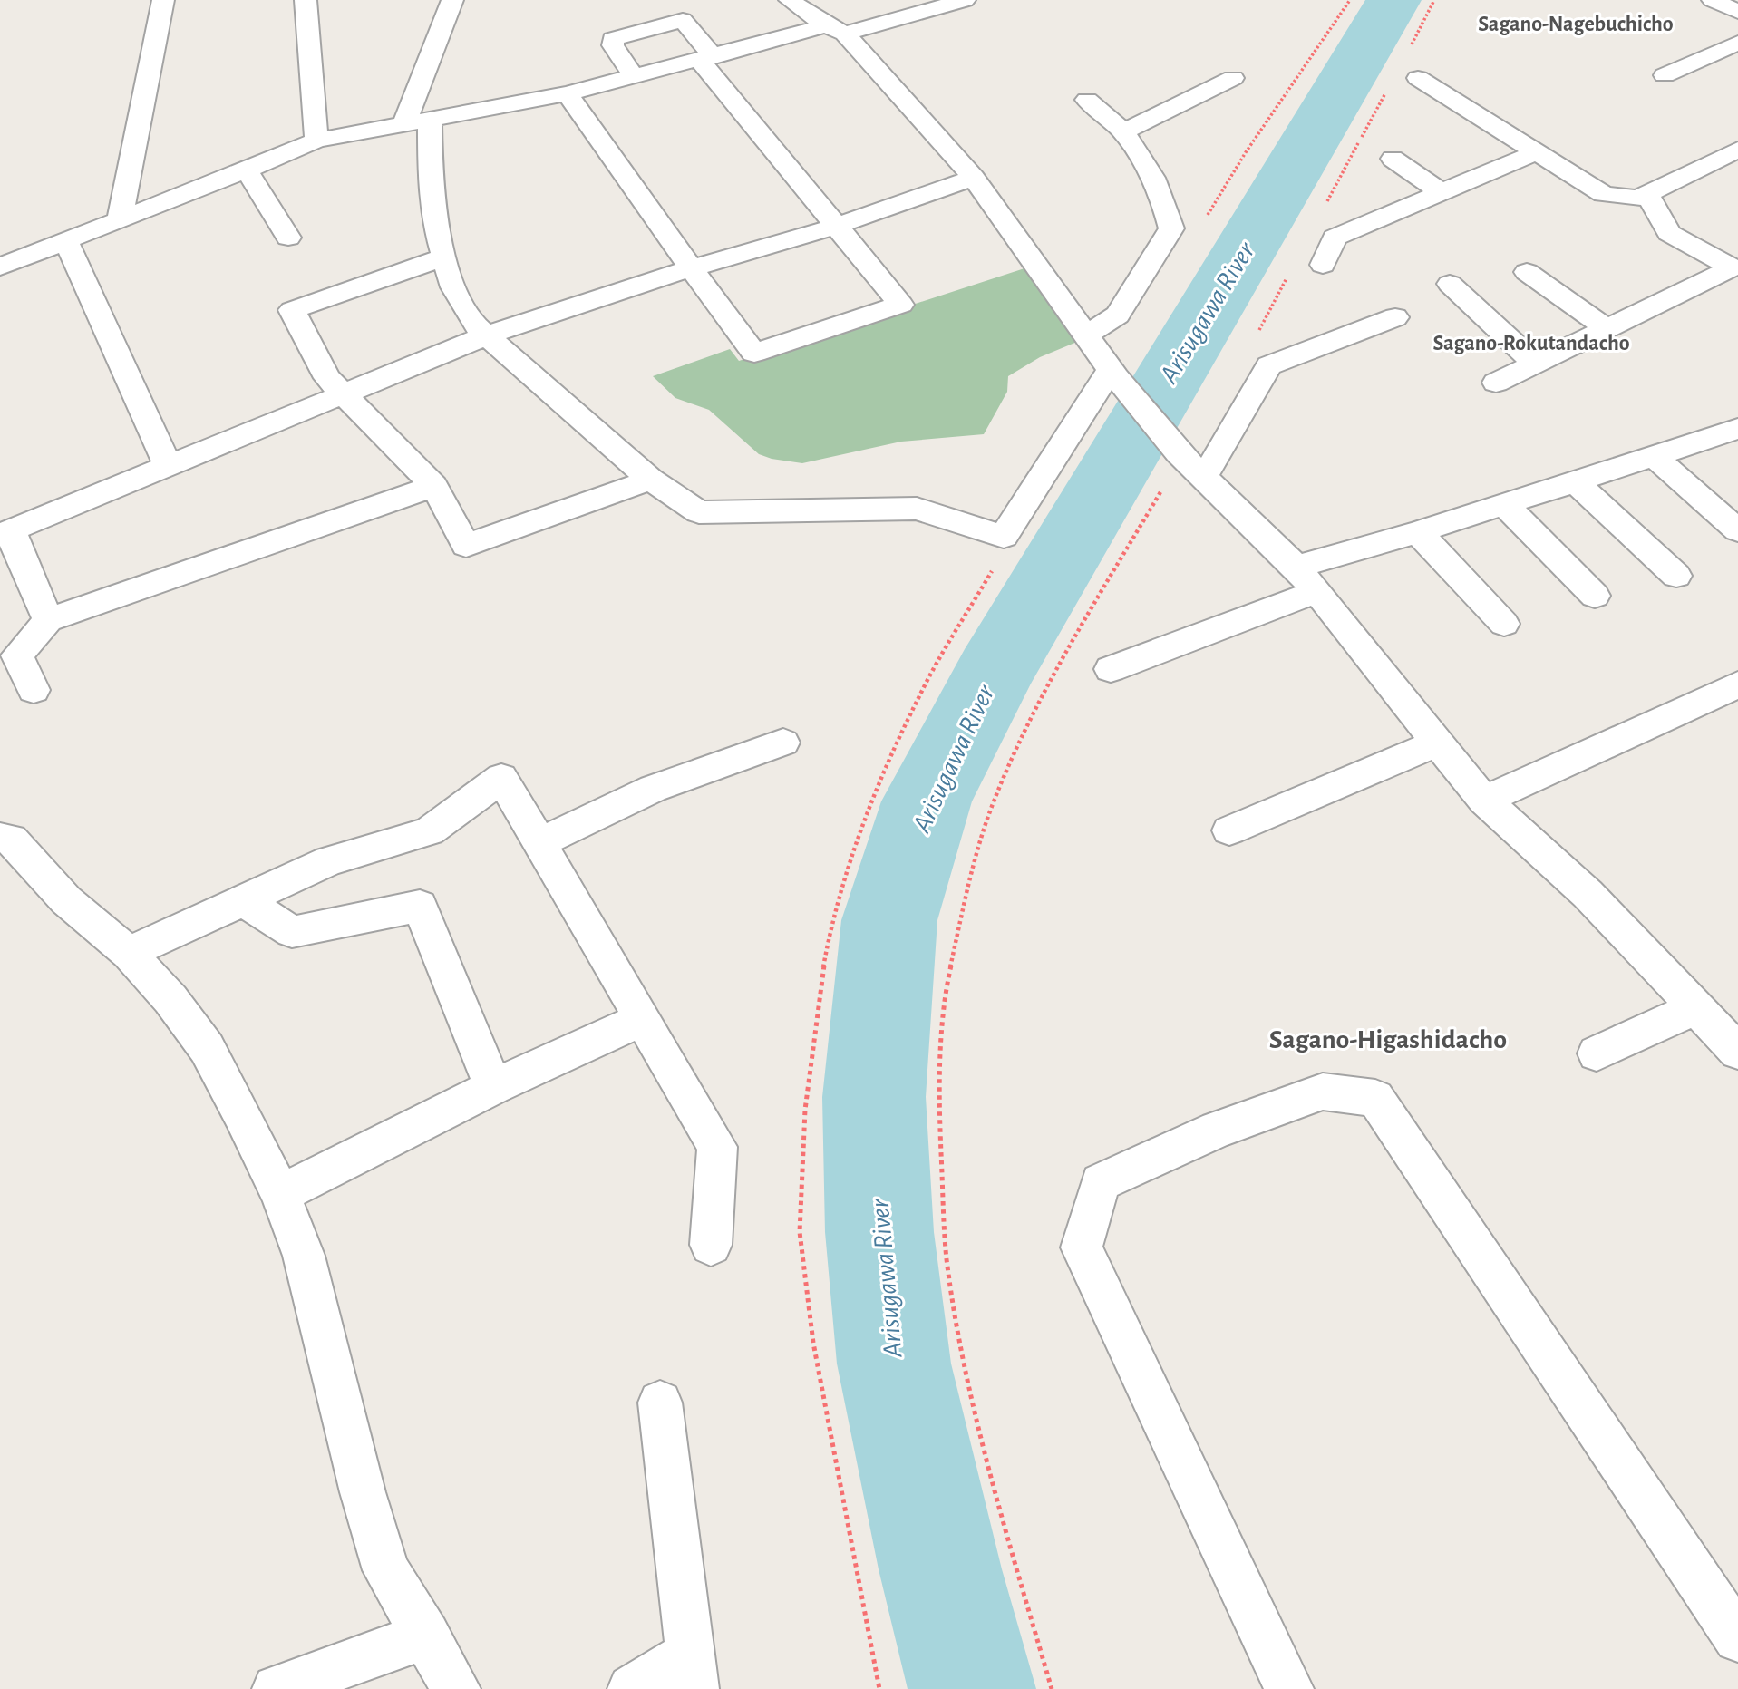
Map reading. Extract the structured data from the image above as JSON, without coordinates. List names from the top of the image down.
{
  "districts": ["Sagano-Nagebuchicho", "Sagano-Rokutandacho", "Sagano-Higashidacho"],
  "water": ["Arisugawa River"]
}
